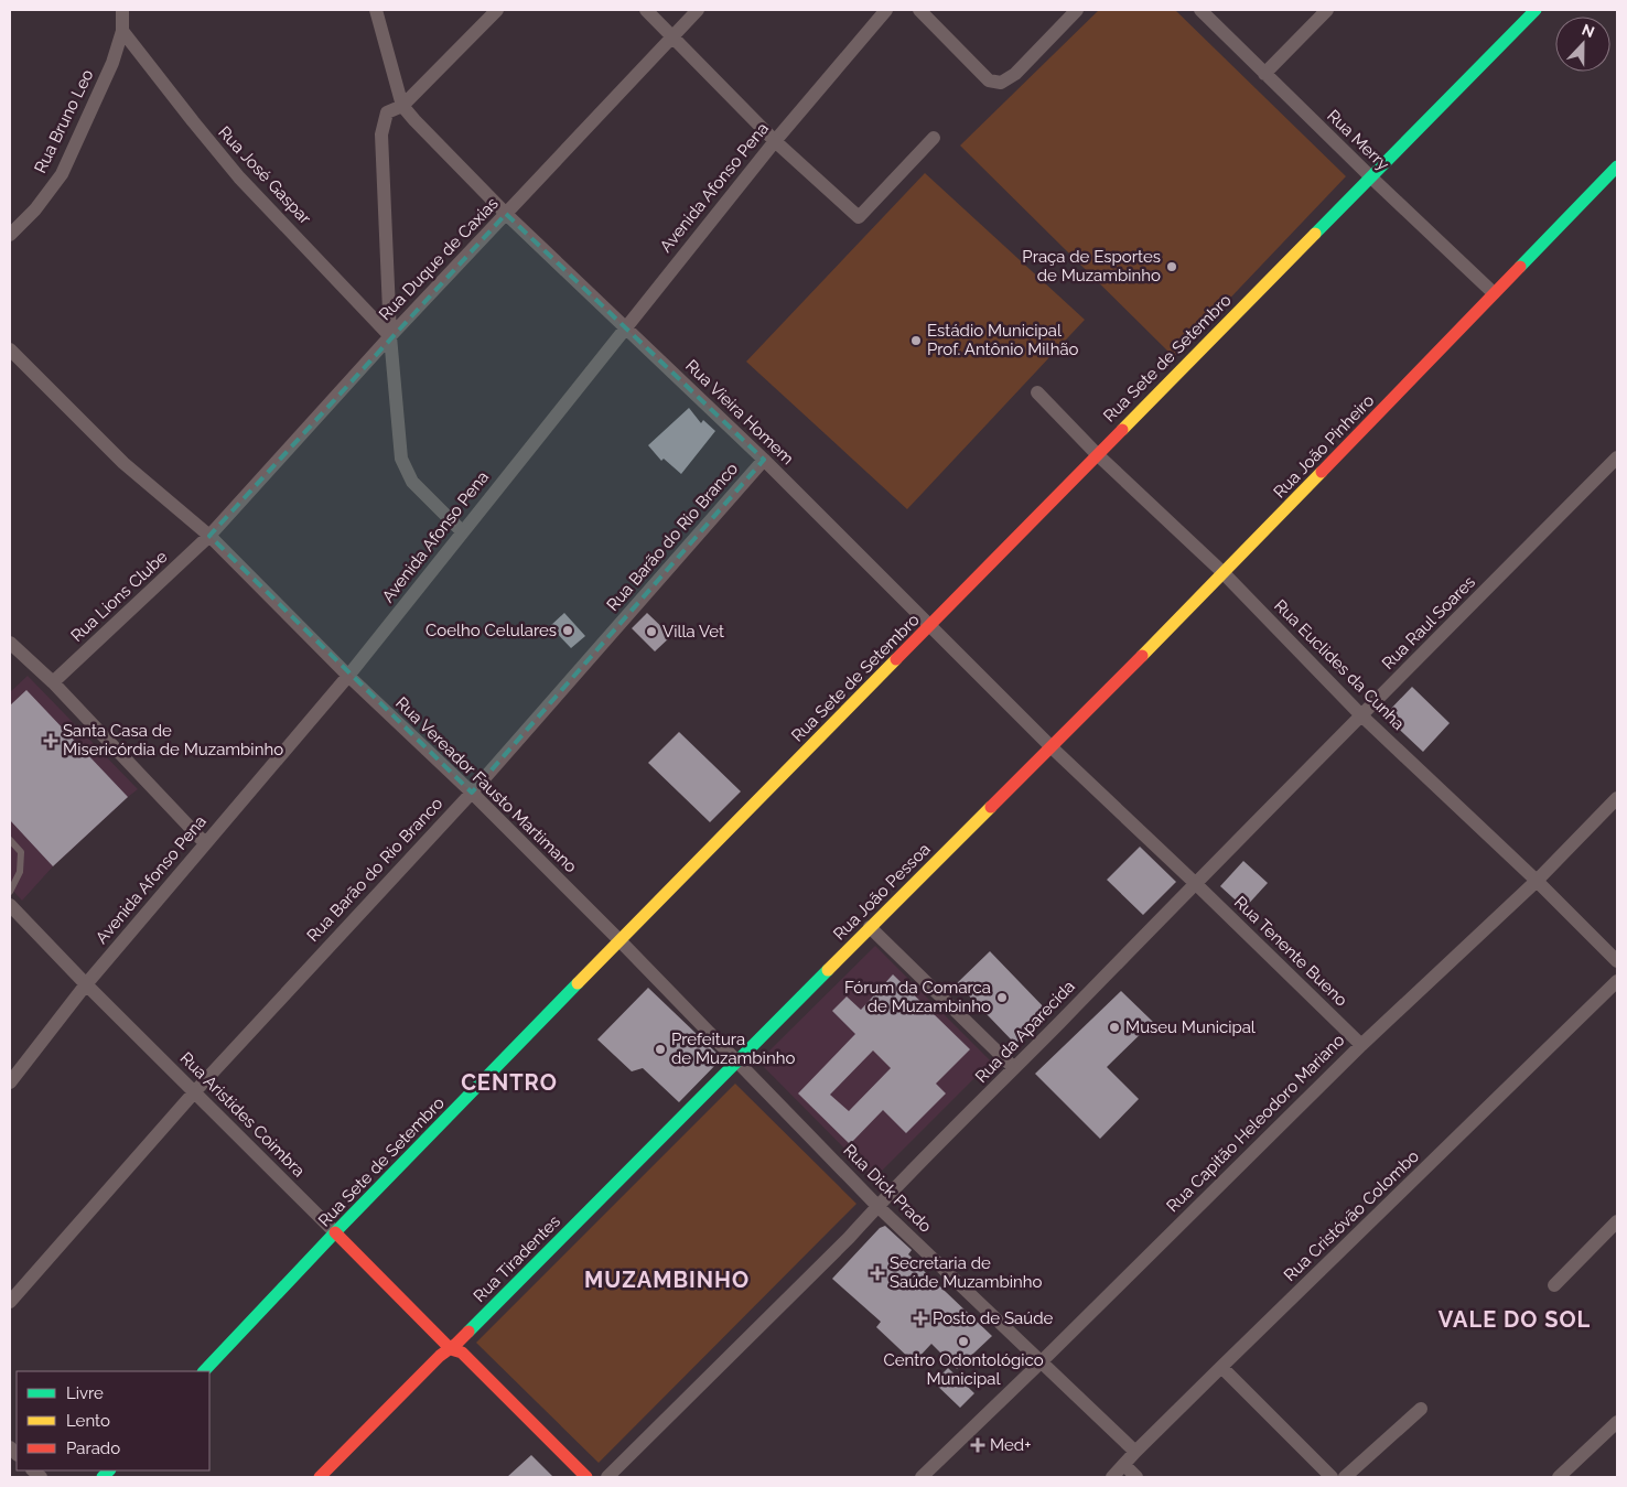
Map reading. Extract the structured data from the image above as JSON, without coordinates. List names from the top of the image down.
{
  "streets": {
    "street": [
      "Rua Bruno Leo",
      "Rua Merry",
      "Rua José Gaspar",
      "Avenida Afonso Pena",
      "Rua Duque de Caxias",
      "Rua Sete de Setembro",
      "Rua Vieira Homem",
      "Rua João Pinheiro",
      "Rua Barão do Rio Branco",
      "Rua Lions Clube",
      "Rua Raul Soares",
      "Rua Euclides da Cunha",
      "Rua Vereador Fausto Martimano",
      "Rua João Pessoa",
      "Rua Tenente Bueno",
      "Rua da Aparecida",
      "Rua Aristides Coimbra",
      "Rua Capitão Heleodoro Mariano",
      "Rua Dick Prado",
      "Rua Cristóvão Colombo",
      "Rua Tiradentes"
    ]
  },
  "crossings": [
    ["Rua Bruno Leo", "Rua José Gaspar"],
    ["Rua Merry", "Rua Sete de Setembro"],
    ["Rua Merry", "Rua João Pinheiro"],
    ["Rua José Gaspar", "Rua Duque de Caxias"],
    ["Avenida Afonso Pena", "Rua Vieira Homem"],
    ["Avenida Afonso Pena", "Rua Vereador Fausto Martimano"],
    ["Avenida Afonso Pena", "Rua Aristides Coimbra"],
    ["Rua Duque de Caxias", "Rua Vieira Homem"],
    ["Rua Duque de Caxias", "Rua Lions Clube"],
    ["Rua Duque de Caxias", "Rua Vereador Fausto Martimano"],
    ["Rua Sete de Setembro", "Rua Vieira Homem"],
    ["Rua Sete de Setembro", "Rua Euclides da Cunha"],
    ["Rua Sete de Setembro", "Rua Vereador Fausto Martimano"],
    ["Rua Sete de Setembro", "Rua Aristides Coimbra"],
    ["Rua Vieira Homem", "Rua João Pinheiro"],
    ["Rua Vieira Homem", "Rua Barão do Rio Branco"],
    ["Rua Vieira Homem", "Rua João Pessoa"],
    ["Rua Vieira Homem", "Rua Tenente Bueno"],
    ["Rua João Pinheiro", "Rua Euclides da Cunha"],
    ["Rua João Pinheiro", "Rua João Pessoa"],
    ["Rua João Pinheiro", "Rua Tenente Bueno"],
    ["Rua Barão do Rio Branco", "Rua Vereador Fausto Martimano"],
    ["Rua Barão do Rio Branco", "Rua Aristides Coimbra"],
    ["Rua Lions Clube", "Rua Vereador Fausto Martimano"],
    ["Rua Raul Soares", "Rua Euclides da Cunha"],
    ["Rua Raul Soares", "Rua Tenente Bueno"],
    ["Rua Raul Soares", "Rua da Aparecida"],
    ["Rua Euclides da Cunha", "Rua Capitão Heleodoro Mariano"],
    ["Rua Vereador Fausto Martimano", "Rua João Pessoa"],
    ["Rua Vereador Fausto Martimano", "Rua Dick Prado"],
    ["Rua Vereador Fausto Martimano", "Rua Tiradentes"],
    ["Rua João Pessoa", "Rua Tenente Bueno"],
    ["Rua João Pessoa", "Rua Dick Prado"],
    ["Rua João Pessoa", "Rua Tiradentes"],
    ["Rua Tenente Bueno", "Rua da Aparecida"],
    ["Rua Tenente Bueno", "Rua Capitão Heleodoro Mariano"],
    ["Rua da Aparecida", "Rua Dick Prado"],
    ["Rua Aristides Coimbra", "Rua Tiradentes"],
    ["Rua Capitão Heleodoro Mariano", "Rua Dick Prado"],
    ["Rua Dick Prado", "Rua Cristóvão Colombo"],
    ["Rua Dick Prado", "Rua Tiradentes"]
  ],
  "districts": ["CENTRO", "MUZAMBINHO", "VALE DO SOL"],
  "places": {
    "other": [
      "Praça de Esportes de Muzambinho",
      "Estádio Municipal Prof. Antônio Milhão",
      "Coelho Celulares",
      "Villa Vet",
      "Fórum da Comarca de Muzambinho",
      "Museu Municipal",
      "Prefeitura de Muzambinho",
      "Centro Odontológico Municipal"
    ],
    "health": [
      "Santa Casa de Misericórdia de Muzambinho",
      "Secretaria de Saúde Muzambinho",
      "Posto de Saúde",
      "Med+"
    ]
  },
  "legend": ["Livre", "Lento", "Parado"],
  "north": "top"
}
